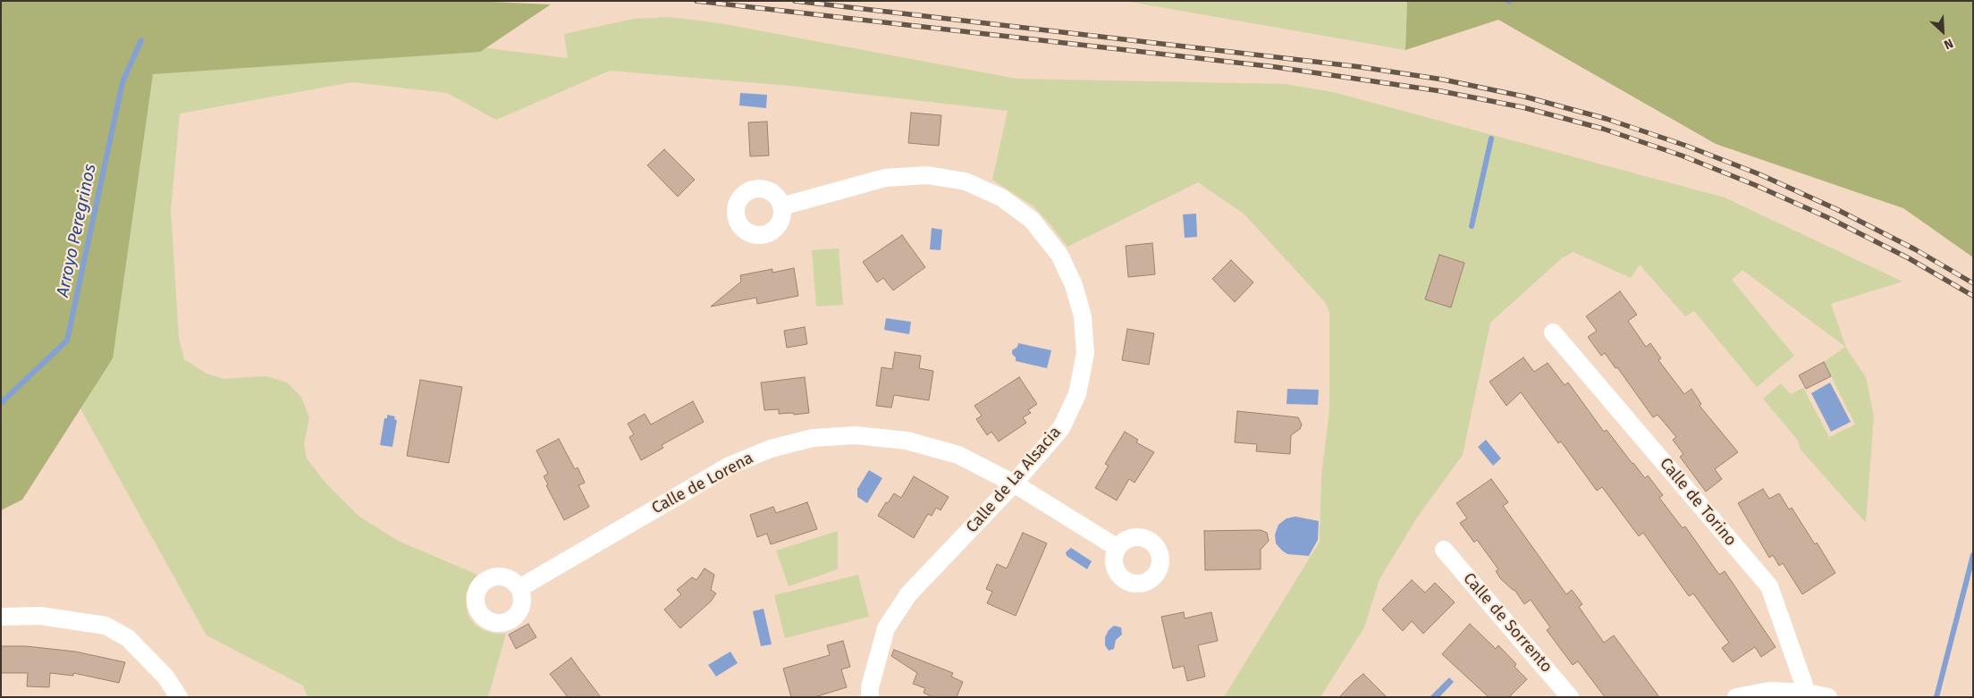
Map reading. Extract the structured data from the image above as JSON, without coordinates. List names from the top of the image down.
{
  "streets": {
    "street": [
      "Calle de La Alsacia",
      "Calle de Lorena",
      "Calle de Torino",
      "Calle de Sorrento"
    ]
  },
  "crossings": [
    ["Calle de La Alsacia", "Calle de Lorena"]
  ],
  "water": ["Arroyo Peregrinos"],
  "north": "bottom right"
}
